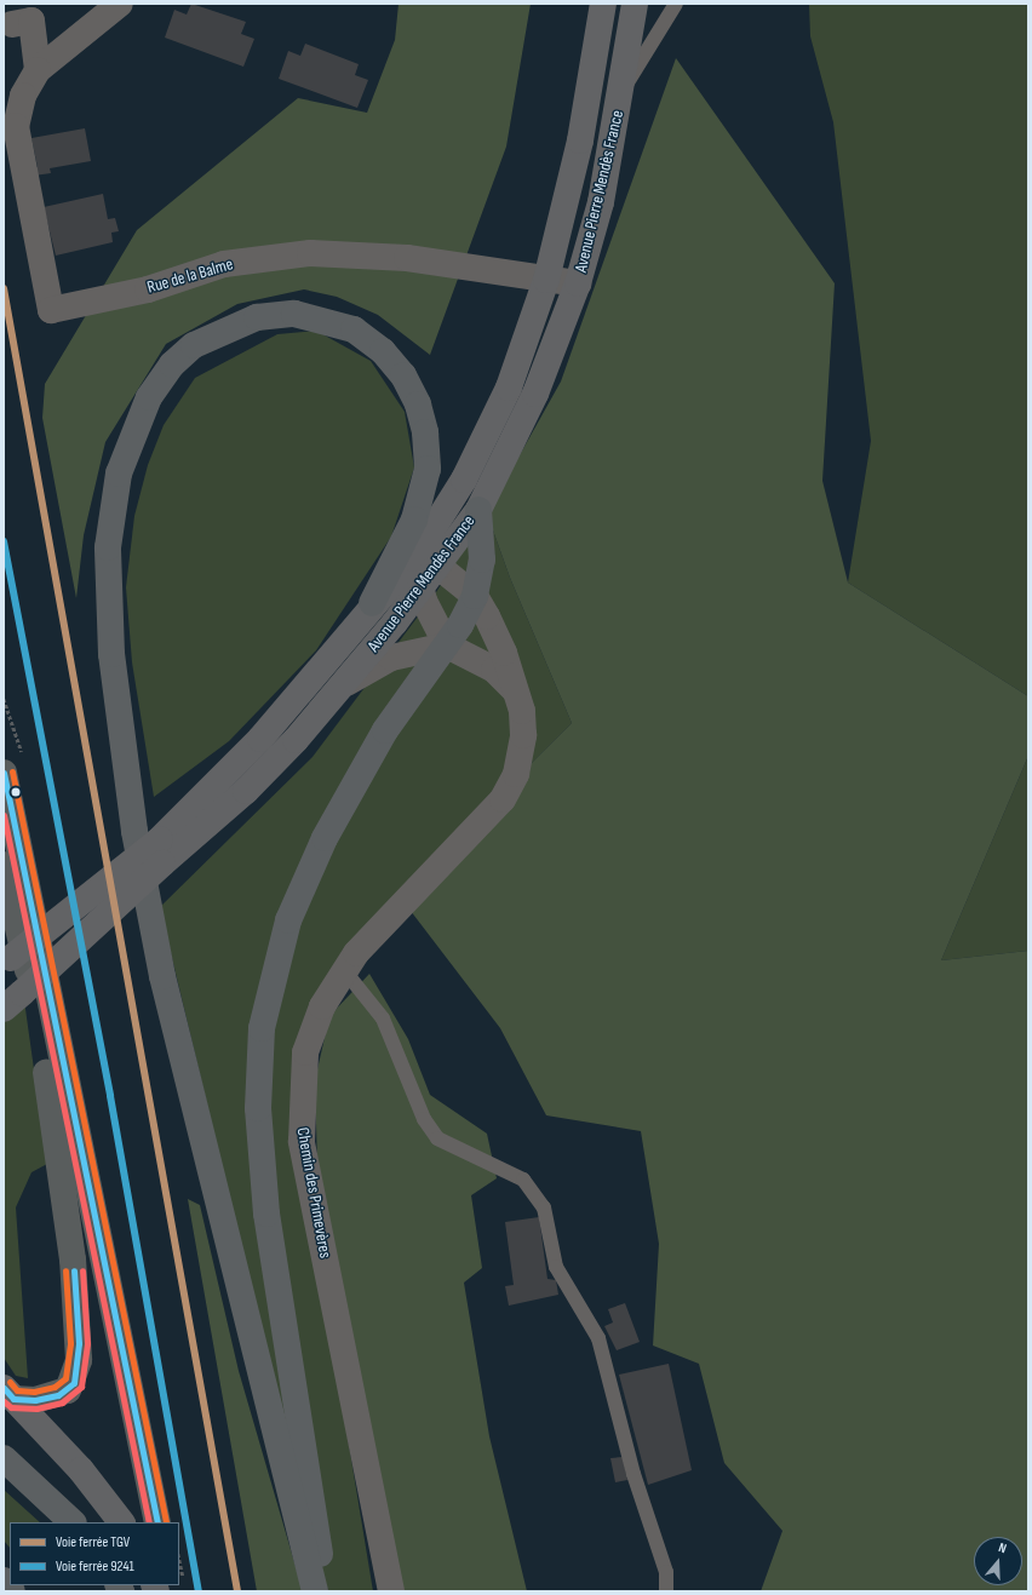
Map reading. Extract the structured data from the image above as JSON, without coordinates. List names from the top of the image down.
{
  "streets": {
    "main road": ["Avenue Pierre Mendès France"],
    "street": ["Rue de la Balme", "Chemin des Primevères"]
  },
  "crossings": [
    ["Avenue Pierre Mendès France", "Rue de la Balme"],
    ["Avenue Pierre Mendès France", "Chemin des Primevères"]
  ],
  "lines": ["rail line TGV", "rail line 9241"],
  "legend": ["Voie ferrée TGV", "Voie ferrée 9241"],
  "north": "top"
}
